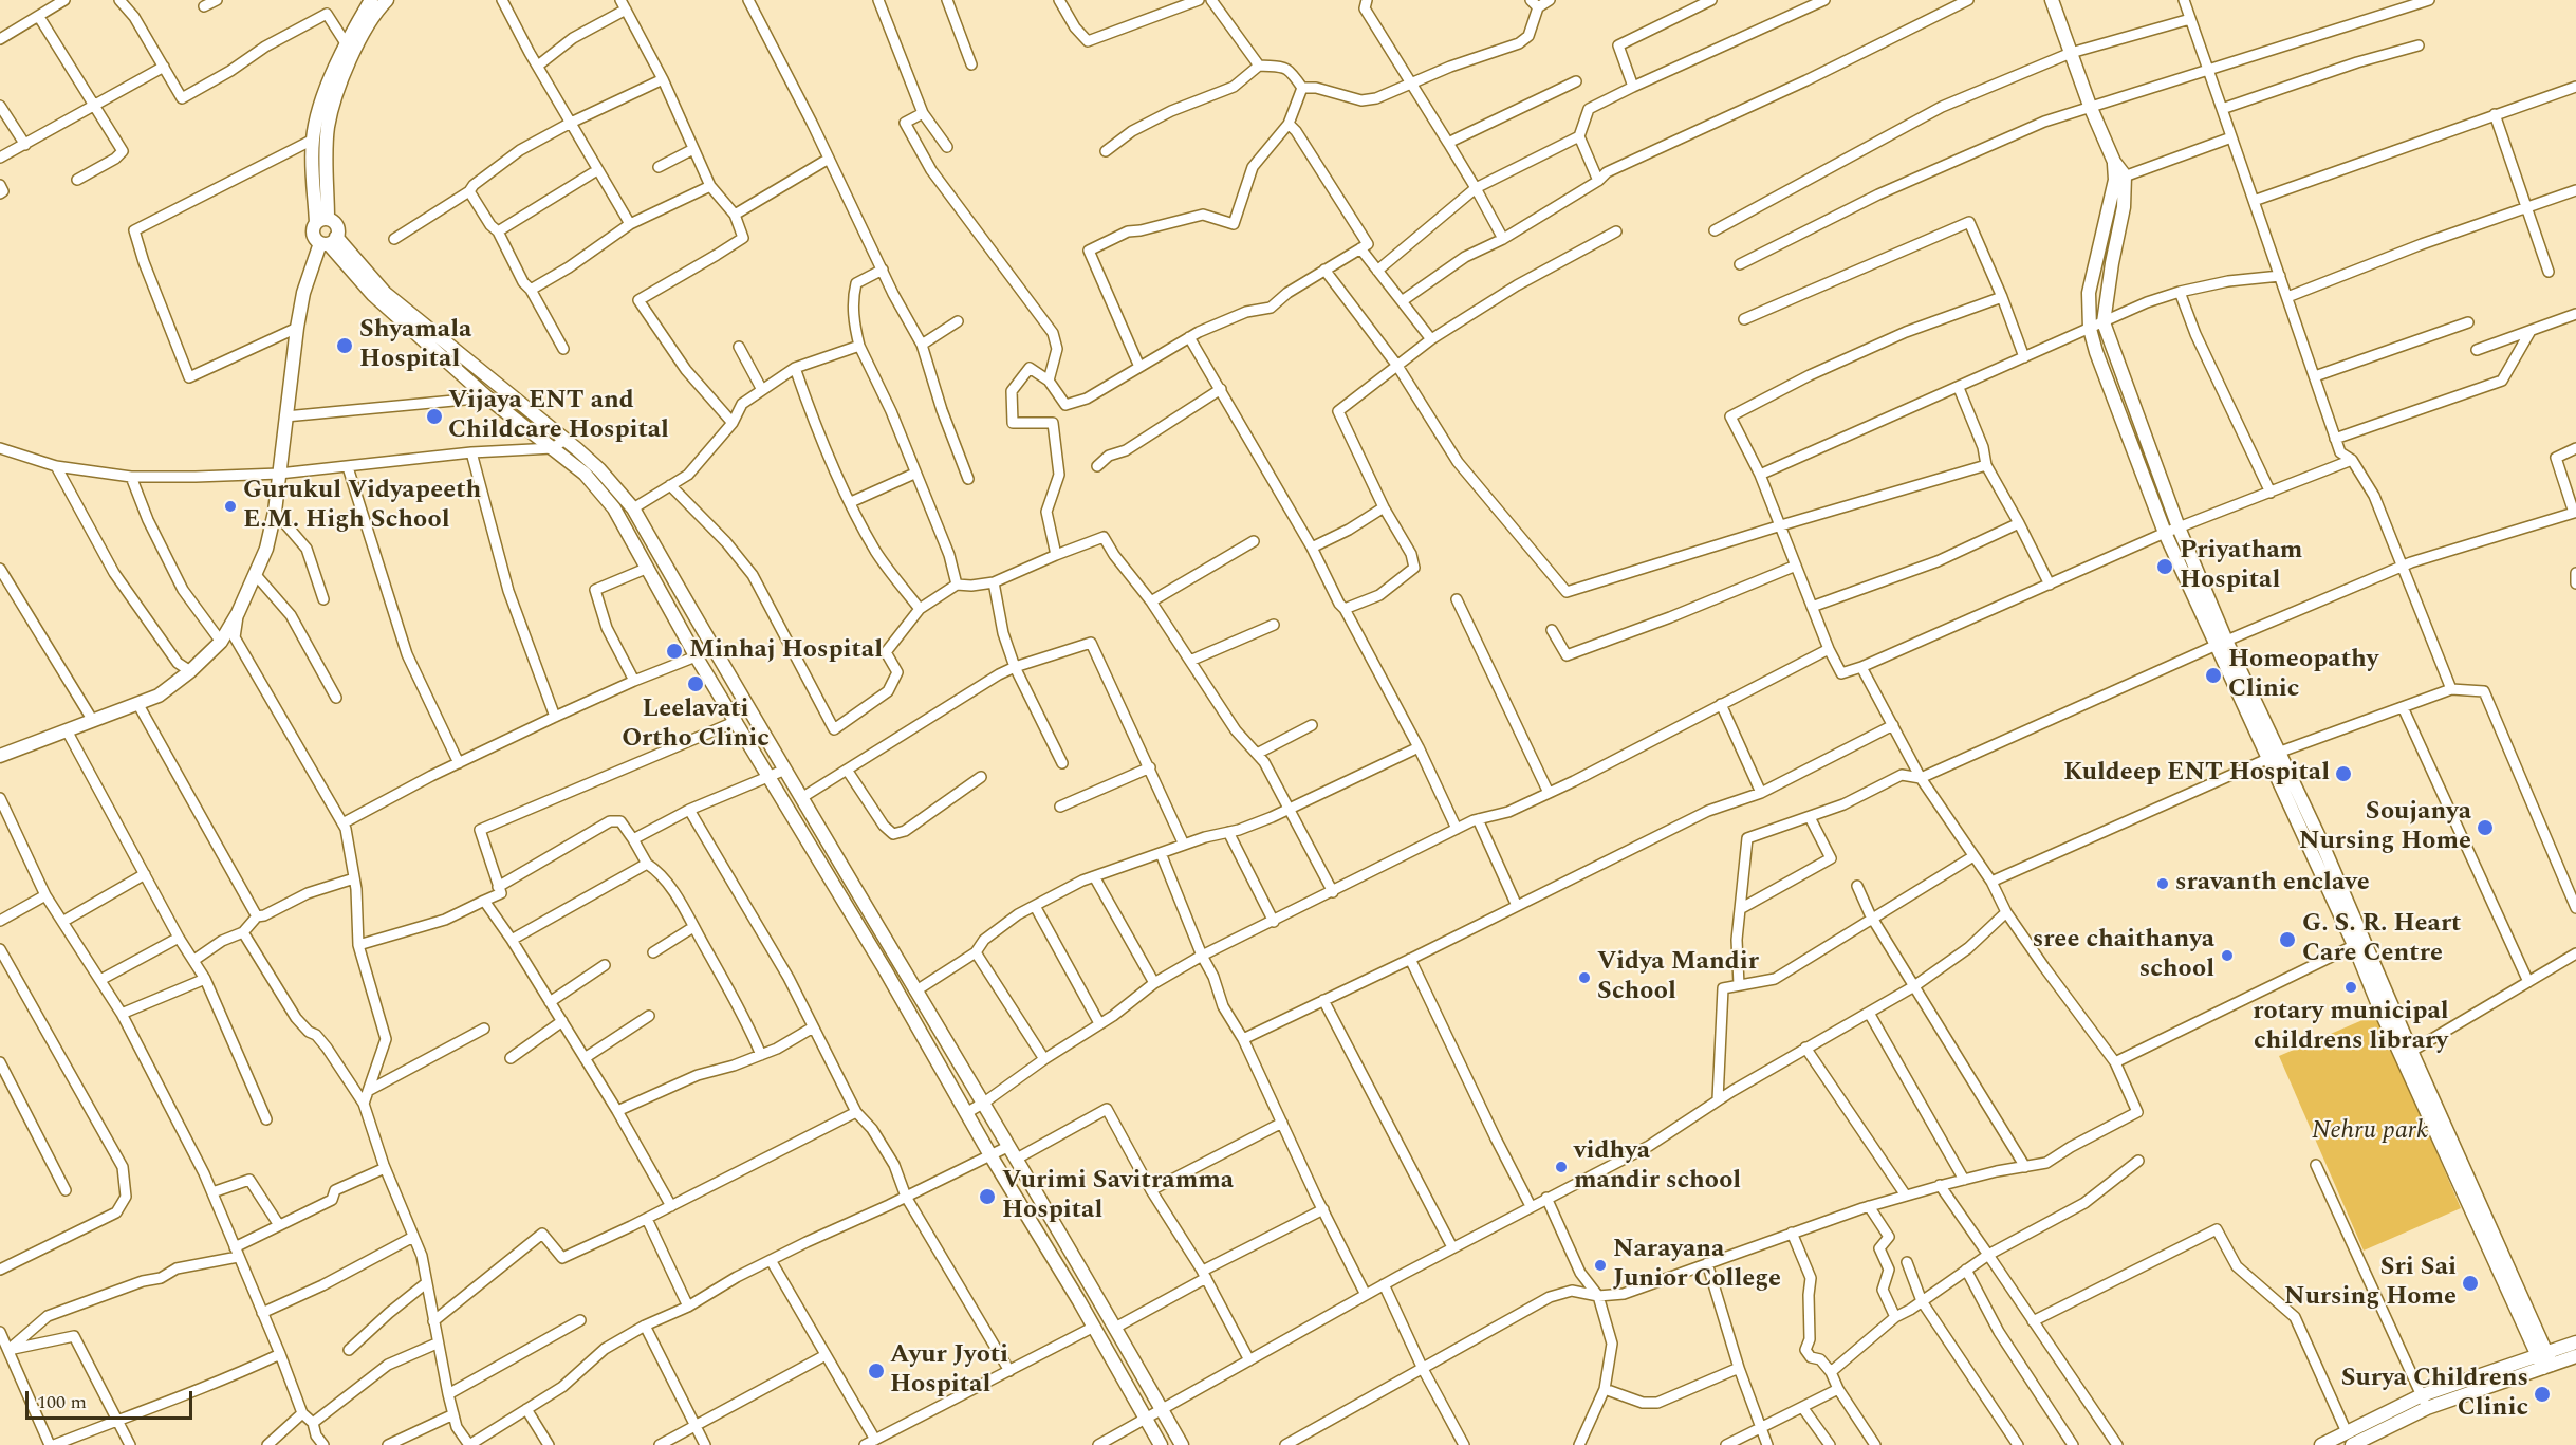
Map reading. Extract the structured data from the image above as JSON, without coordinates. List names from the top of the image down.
{
  "parks": ["Nehru park"],
  "places": [
    "Shyamala Hospital",
    "Vijaya ENT and Childcare Hospital",
    "Gurukul Vidyapeeth E.M. High School",
    "Priyatham Hospital",
    "Minhaj Hospital",
    "Homeopathy Clinic",
    "Leelavati Ortho Clinic",
    "Kuldeep ENT Hospital",
    "Soujanya Nursing Home",
    "sravanth enclave",
    "G. S. R. Heart Care Centre",
    "sree chaithanya school",
    "Vidya Mandir School",
    "rotary municipal childrens library",
    "vidhya mandir school",
    "Vurimi Savitramma Hospital",
    "Narayana Junior College",
    "Sri Sai Nursing Home",
    "Ayur Jyoti Hospital",
    "Surya Childrens Clinic"
  ],
  "scale_bar": "100 m"
}
